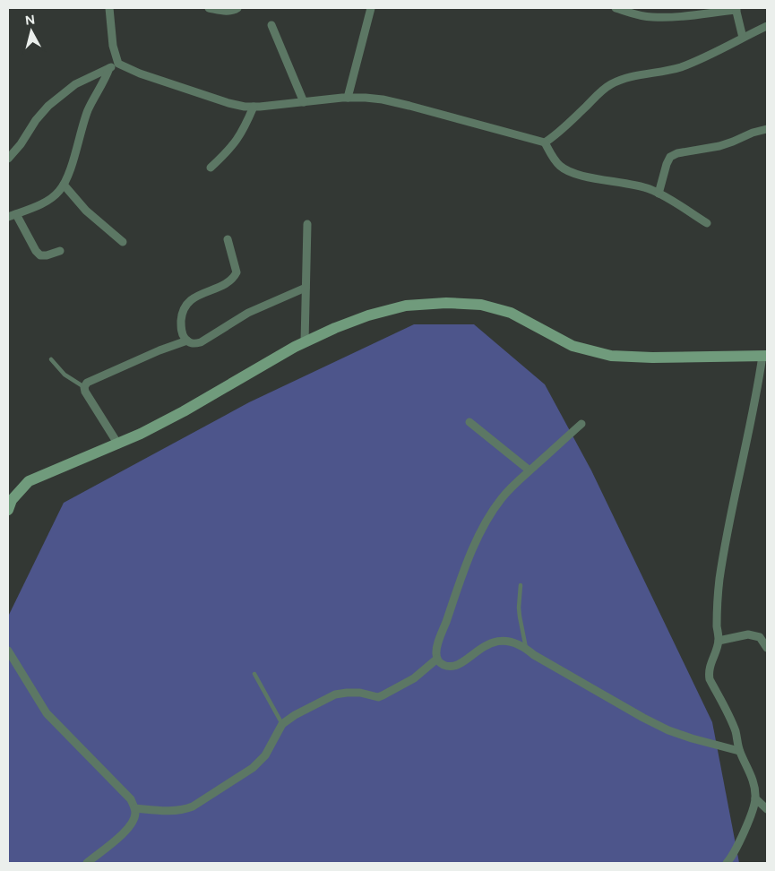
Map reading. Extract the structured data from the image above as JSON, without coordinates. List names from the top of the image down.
{
  "north": "top"
}
